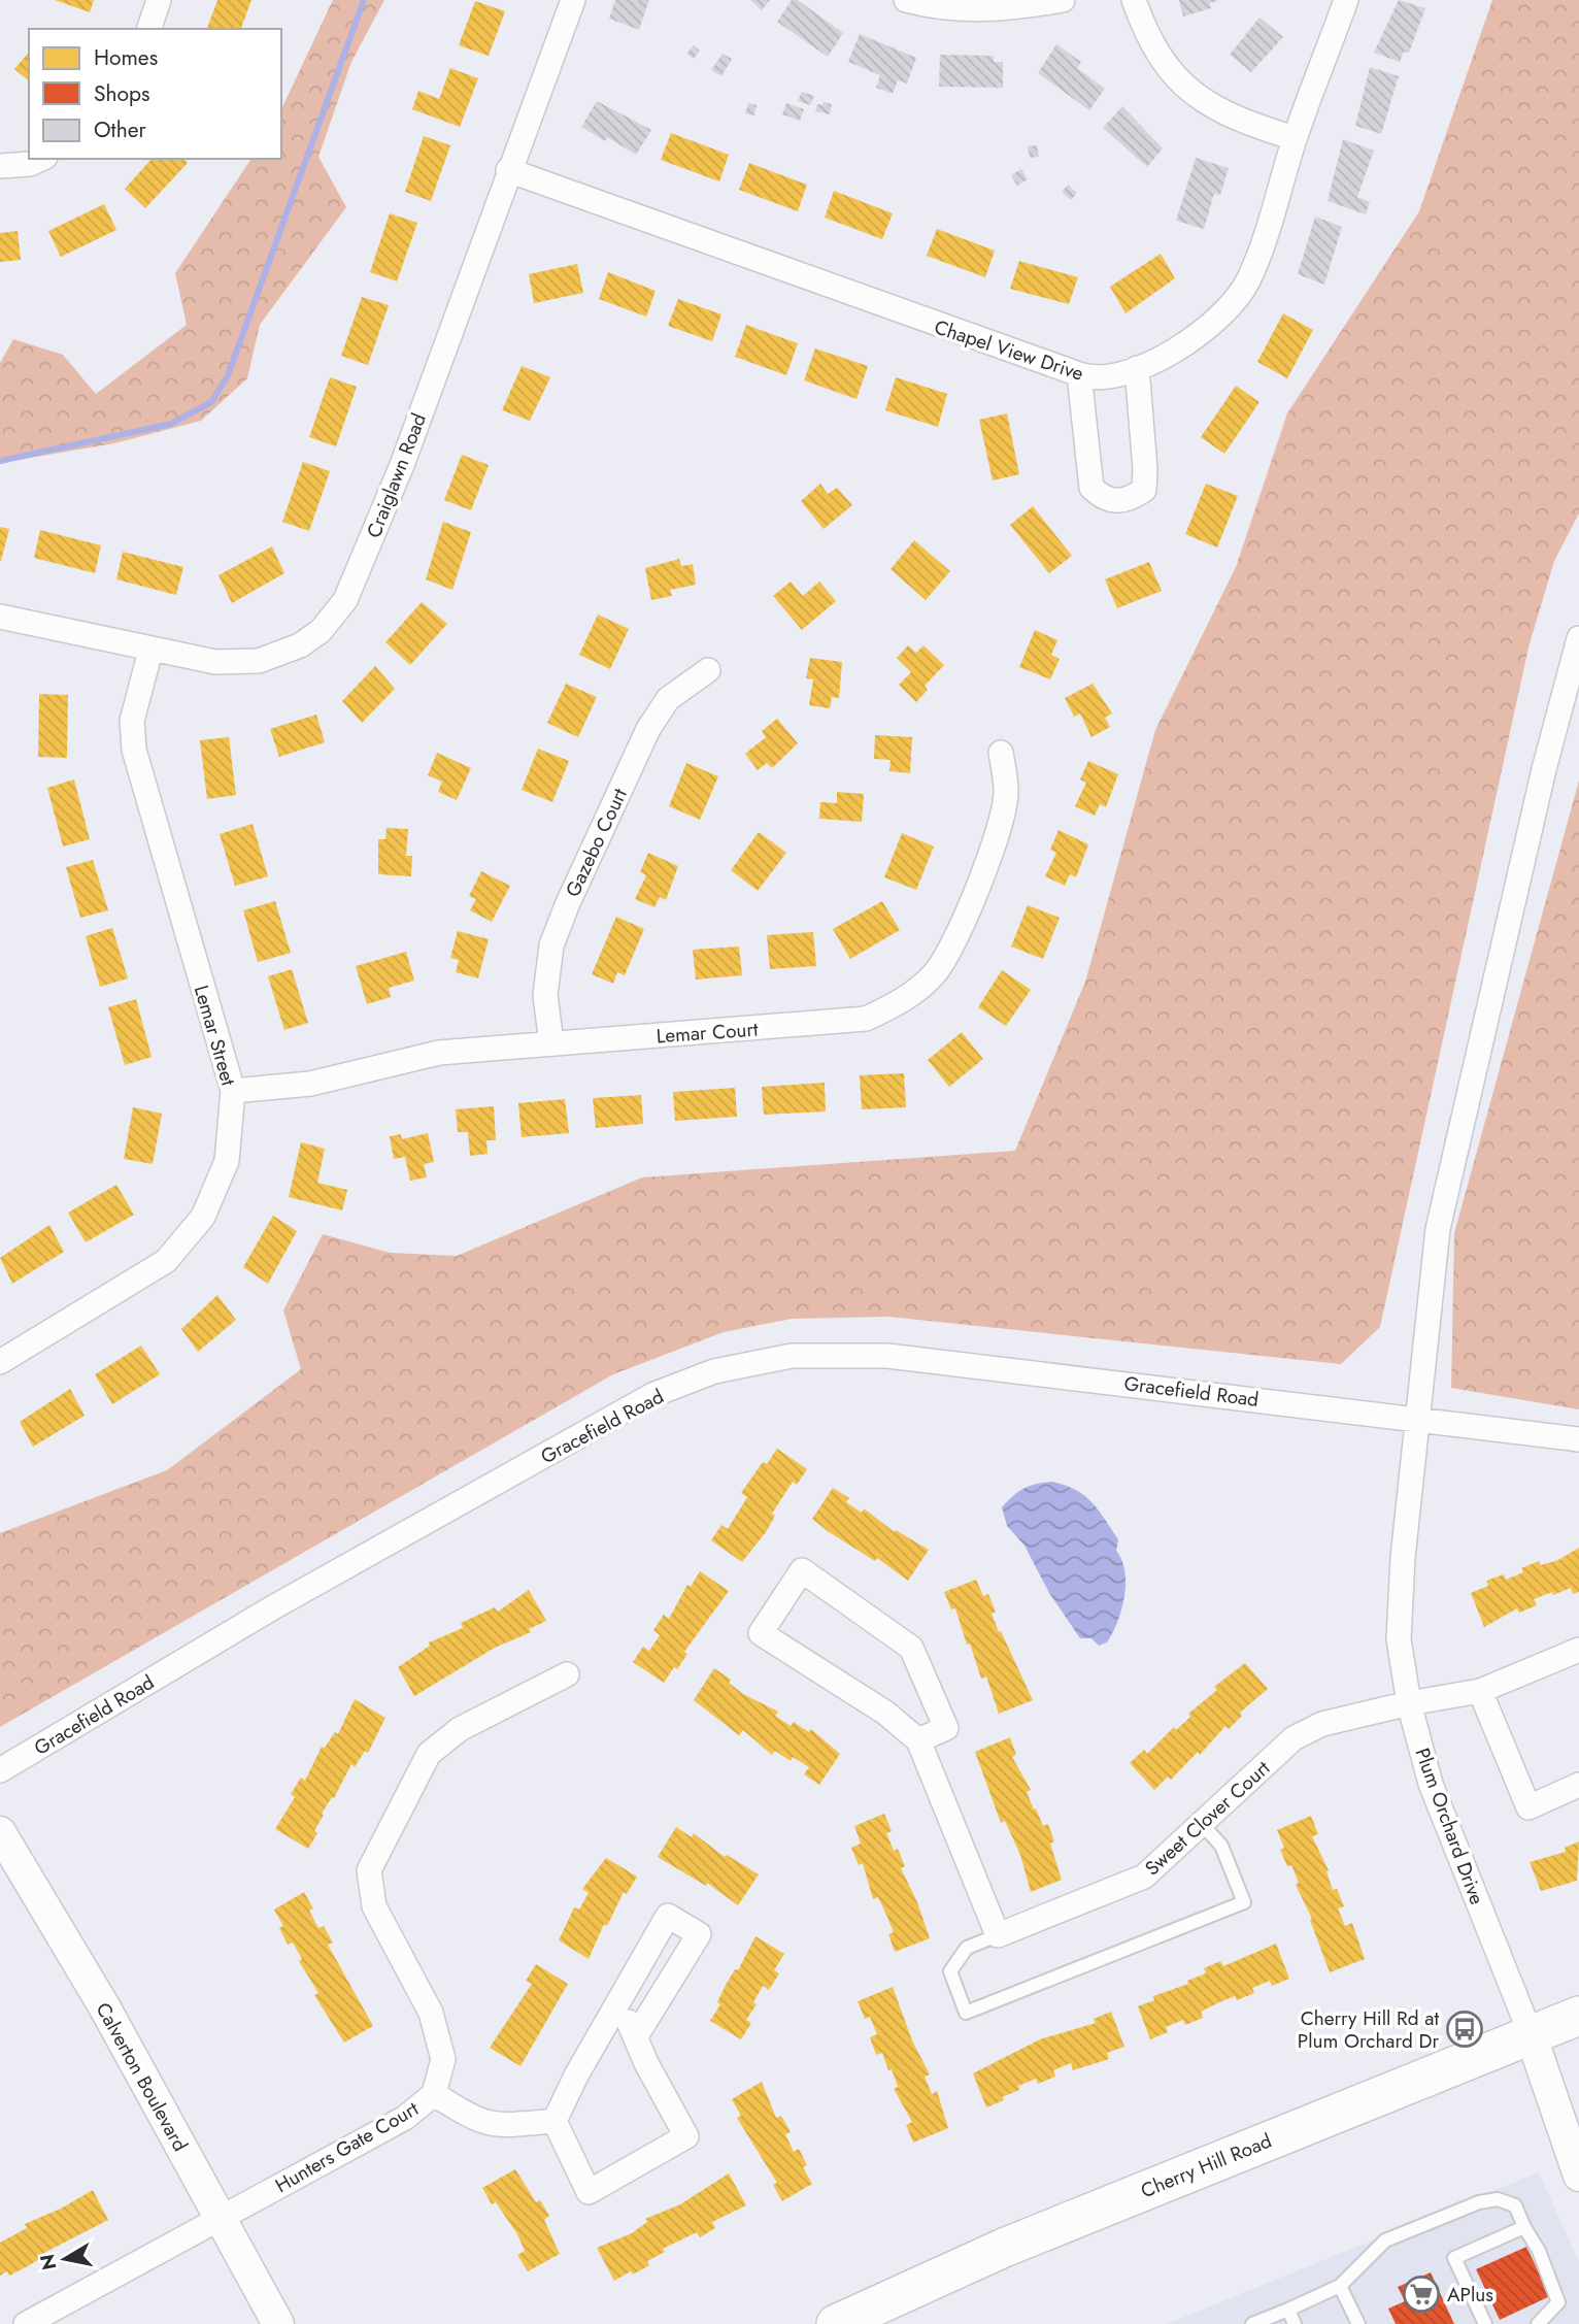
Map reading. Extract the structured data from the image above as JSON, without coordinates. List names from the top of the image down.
{
  "streets": {
    "main road": ["Cherry Hill Road"],
    "street": [
      "Chapel View Drive",
      "Craiglawn Road",
      "Gazebo Court",
      "Lemar Court",
      "Lemar Street",
      "Gracefield Road",
      "Sweet Clover Court",
      "Plum Orchard Drive",
      "Calverton Boulevard",
      "Hunters Gate Court"
    ]
  },
  "crossings": [
    ["Chapel View Drive", "Craiglawn Road"],
    ["Craiglawn Road", "Lemar Street"],
    ["Gazebo Court", "Lemar Court"],
    ["Lemar Court", "Lemar Street"],
    ["Gracefield Road", "Plum Orchard Drive"],
    ["Sweet Clover Court", "Plum Orchard Drive"],
    ["Plum Orchard Drive", "Cherry Hill Road"],
    ["Calverton Boulevard", "Hunters Gate Court"]
  ],
  "places": {
    "bus stop": ["Cherry Hill Rd at Plum Orchard Dr"],
    "supermarket": ["APlus"]
  },
  "legend": ["Homes", "Shops", "Other"],
  "north": "left"
}
